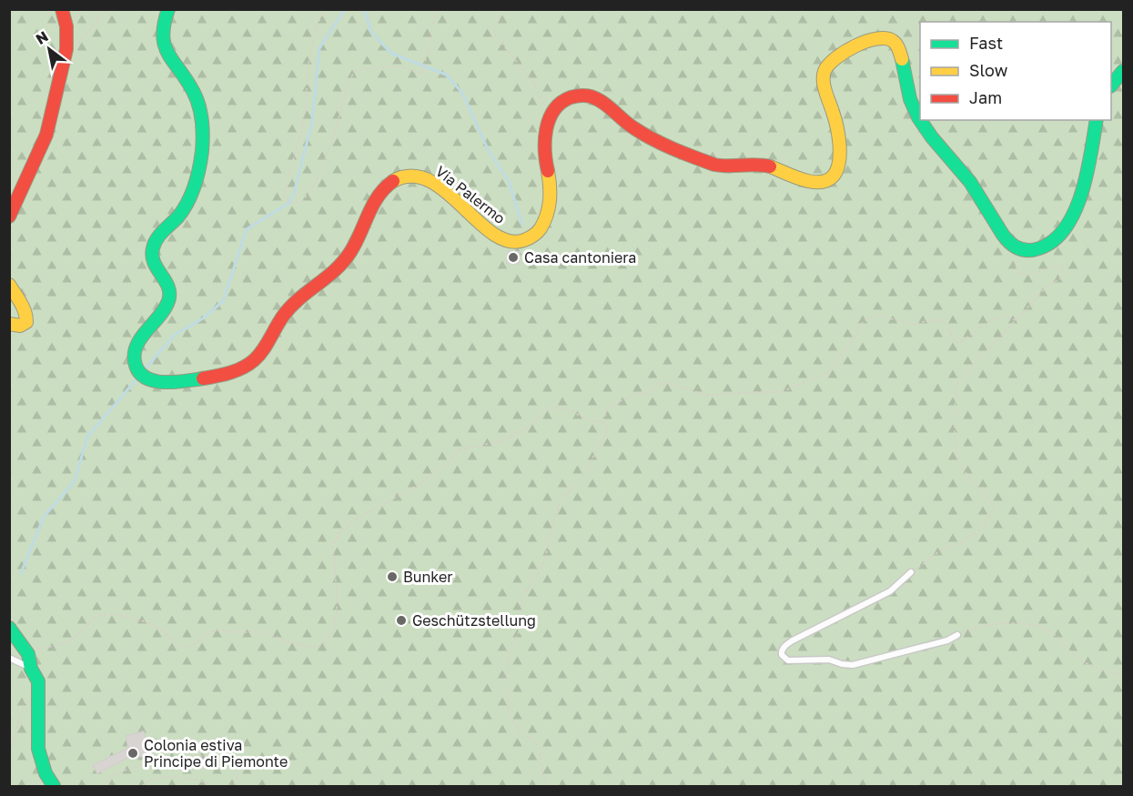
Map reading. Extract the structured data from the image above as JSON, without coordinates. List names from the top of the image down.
{
  "streets": {
    "main road": ["Via Palermo"]
  },
  "places": [
    "Casa cantoniera",
    "Bunker",
    "Geschützstellung",
    "Colonia estiva Principe di Piemonte"
  ],
  "legend": ["Fast", "Slow", "Jam"],
  "north": "top left"
}
